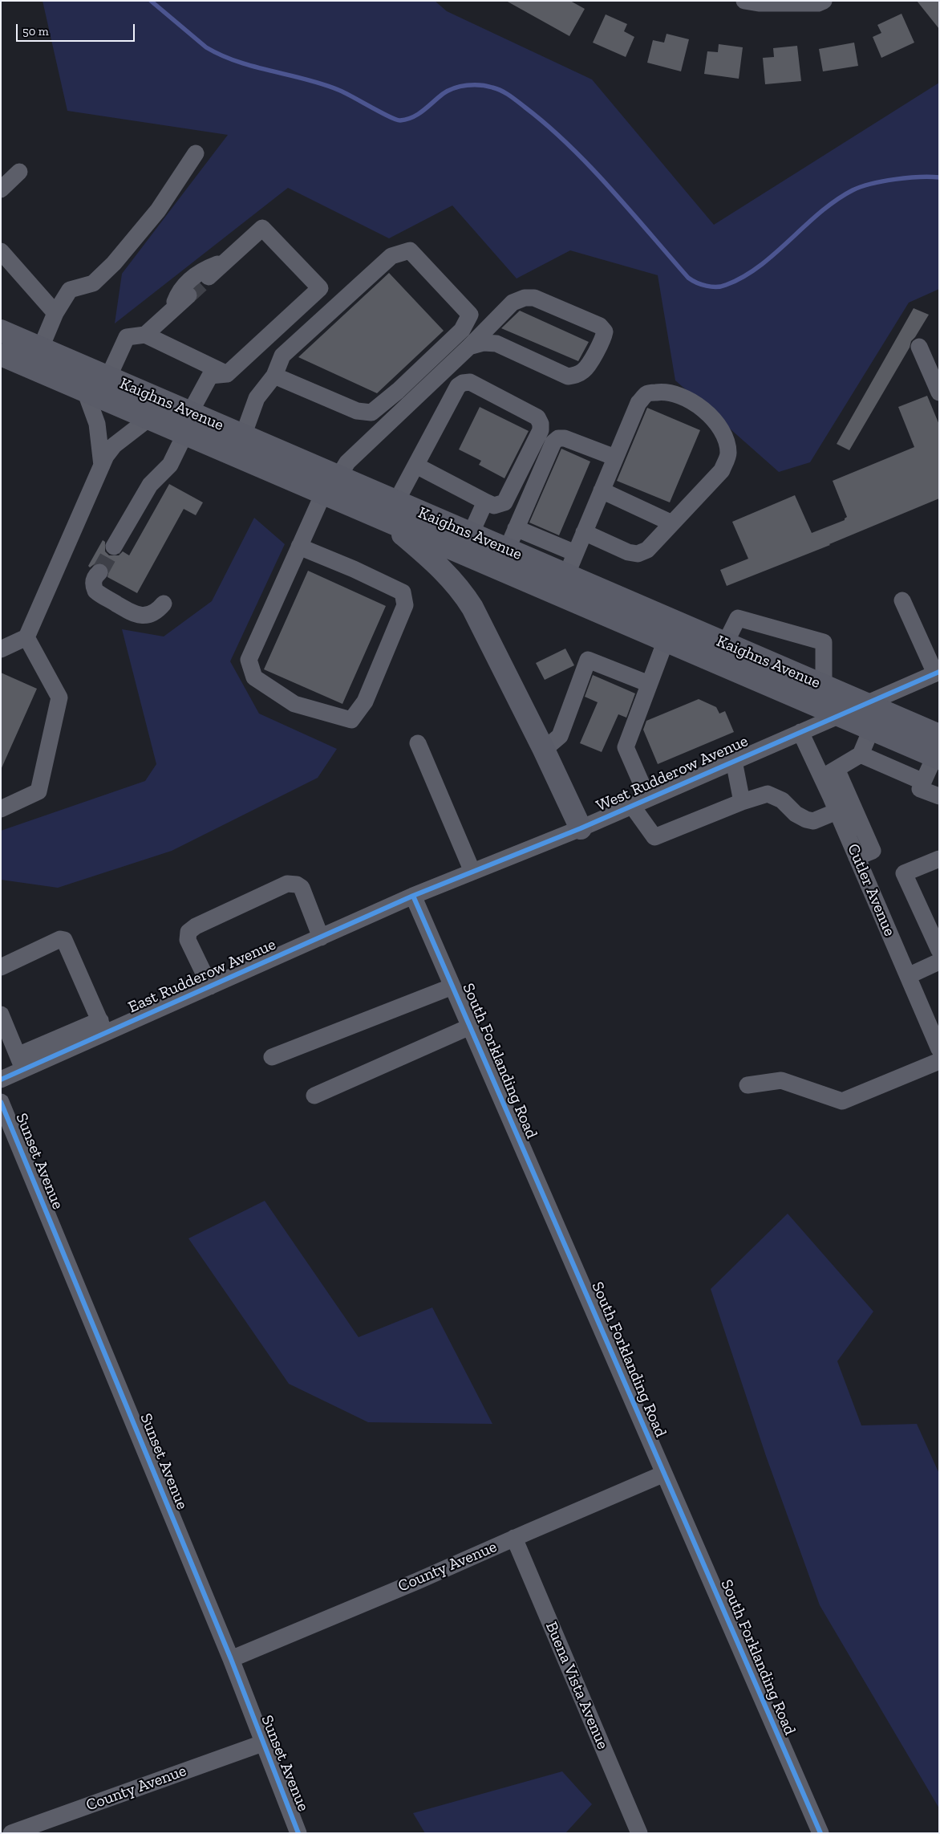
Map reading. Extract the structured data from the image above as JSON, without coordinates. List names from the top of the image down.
{
  "streets": {
    "highway": ["Kaighns Avenue"],
    "street": [
      "West Rudderow Avenue",
      "Cutler Avenue",
      "East Rudderow Avenue",
      "South Forklanding Road",
      "Sunset Avenue",
      "County Avenue",
      "Buena Vista Avenue"
    ]
  },
  "crossings": [
    ["Kaighns Avenue", "West Rudderow Avenue"],
    ["West Rudderow Avenue", "Cutler Avenue"],
    ["West Rudderow Avenue", "East Rudderow Avenue"],
    ["West Rudderow Avenue", "South Forklanding Road"],
    ["East Rudderow Avenue", "South Forklanding Road"],
    ["South Forklanding Road", "County Avenue"],
    ["Sunset Avenue", "County Avenue"],
    ["County Avenue", "Buena Vista Avenue"]
  ],
  "scale_bar": "50 m"
}
